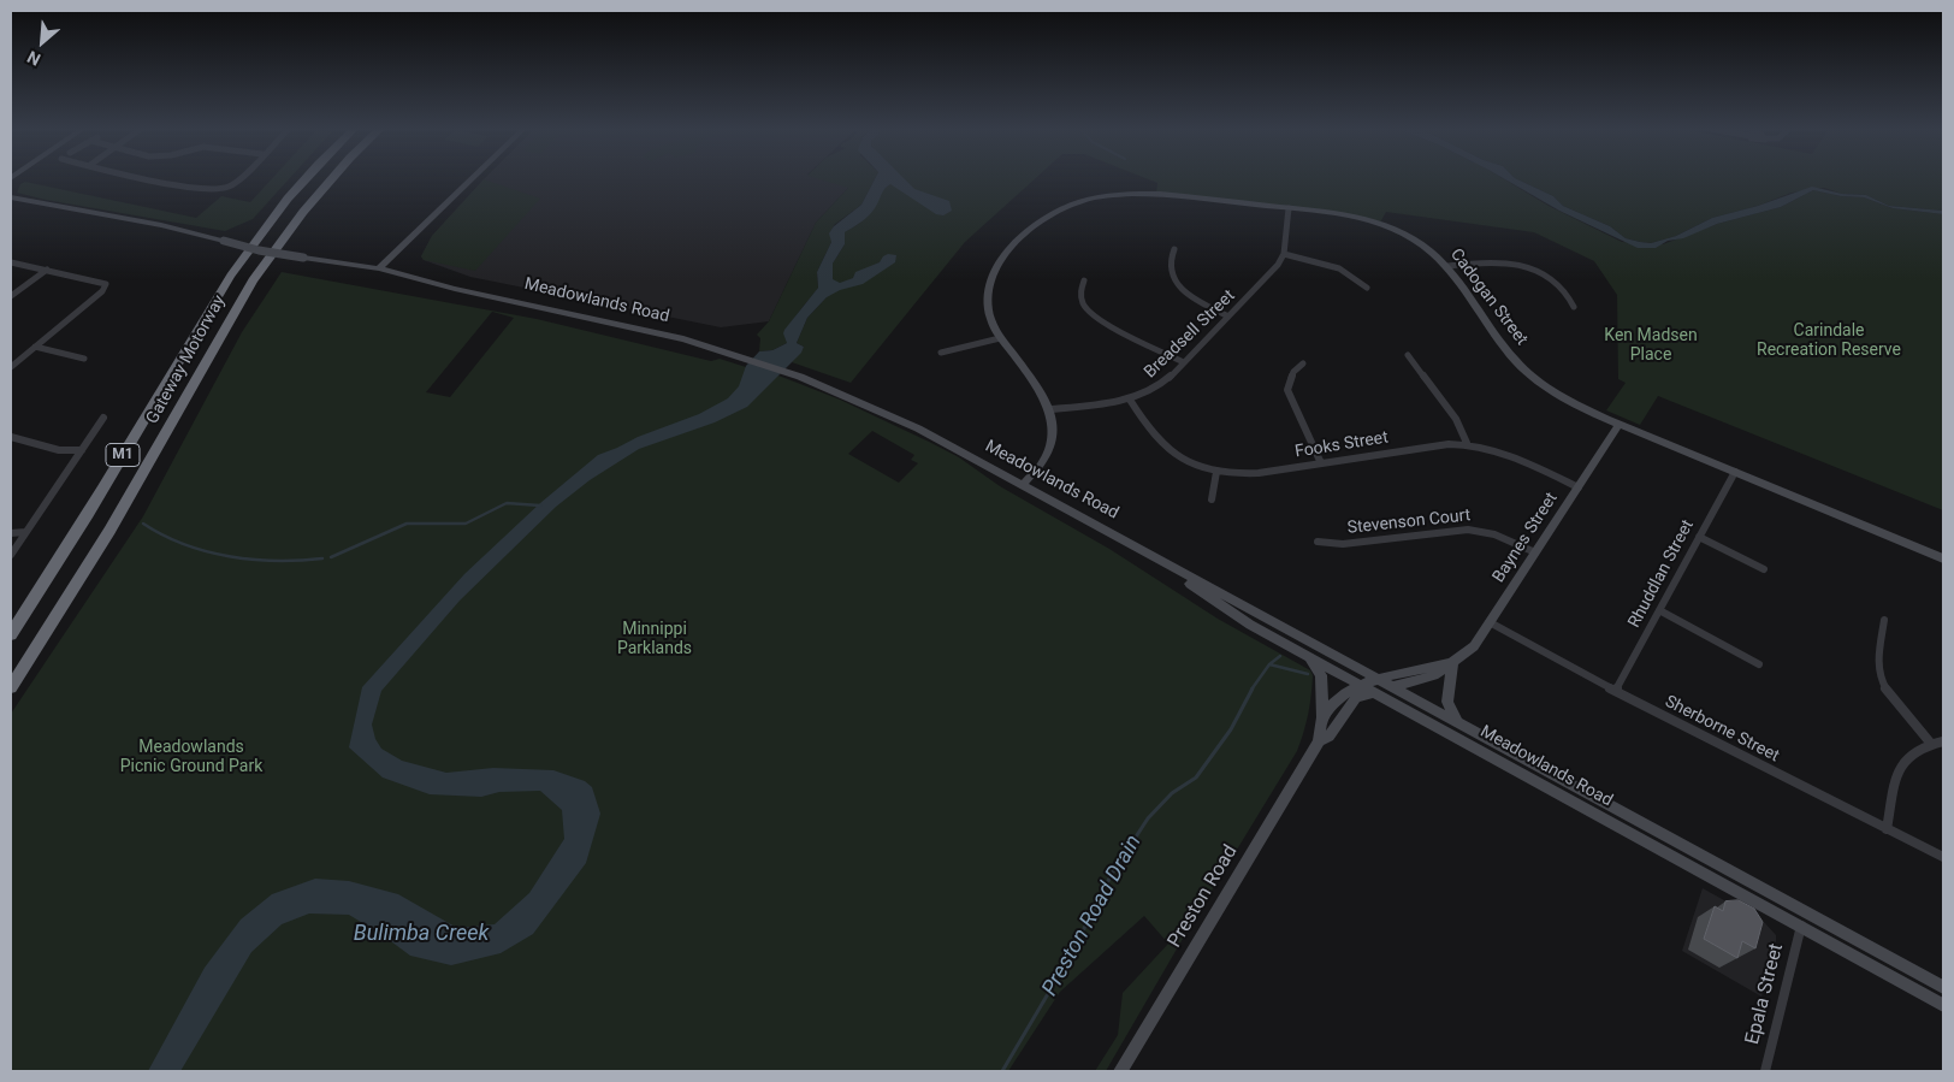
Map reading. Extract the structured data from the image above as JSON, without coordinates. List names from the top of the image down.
{
  "streets": {
    "highway": ["Gateway Motorway", "M1"],
    "main road": [
      "Cadogan Street",
      "Meadowlands Road",
      "Baynes Street",
      "Preston Road"
    ],
    "street": [
      "Breadsell Street",
      "Fooks Street",
      "Stevenson Court",
      "Rhuddlan Street",
      "Sherborne Street",
      "Epala Street"
    ]
  },
  "crossings": [
    ["Cadogan Street", "Meadowlands Road"],
    ["Cadogan Street", "Breadsell Street"],
    ["Cadogan Street", "Baynes Street"],
    ["Cadogan Street", "Rhuddlan Street"],
    ["Meadowlands Road", "Baynes Street"],
    ["Meadowlands Road", "Preston Road"],
    ["Meadowlands Road", "Epala Street"],
    ["Breadsell Street", "Fooks Street"],
    ["Fooks Street", "Baynes Street"],
    ["Stevenson Court", "Baynes Street"],
    ["Baynes Street", "Sherborne Street"],
    ["Baynes Street", "Preston Road"],
    ["Rhuddlan Street", "Sherborne Street"]
  ],
  "water": ["Preston Road Drain", "Bulimba Creek"],
  "parks": [
    "Carindale Recreation Reserve",
    "Ken Madsen Place",
    "Minnippi Parklands",
    "Meadowlands Picnic Ground Park"
  ],
  "north": "bottom left"
}
